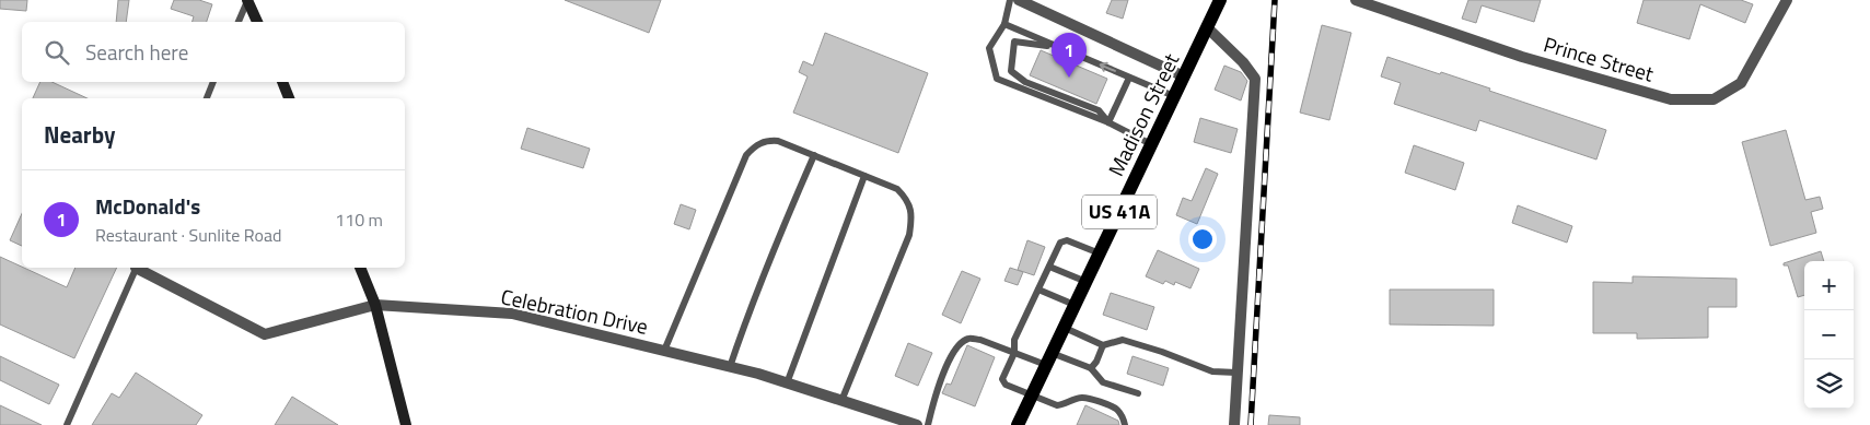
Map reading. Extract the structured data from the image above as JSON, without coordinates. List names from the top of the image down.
{
  "streets": {
    "main road": ["Madison Street", "US 41A"],
    "street": ["Prince Street", "Celebration Drive"]
  },
  "page": {
    "search": "Search here",
    "pins": "1",
    "heading": "Nearby",
    "list": [
      {
        "mark": "1",
        "name": "McDonald's",
        "note": "Restaurant · Sunlite Road",
        "value": "110 m"
      }
    ],
    "map_buttons": ["+", "−"]
  }
}
